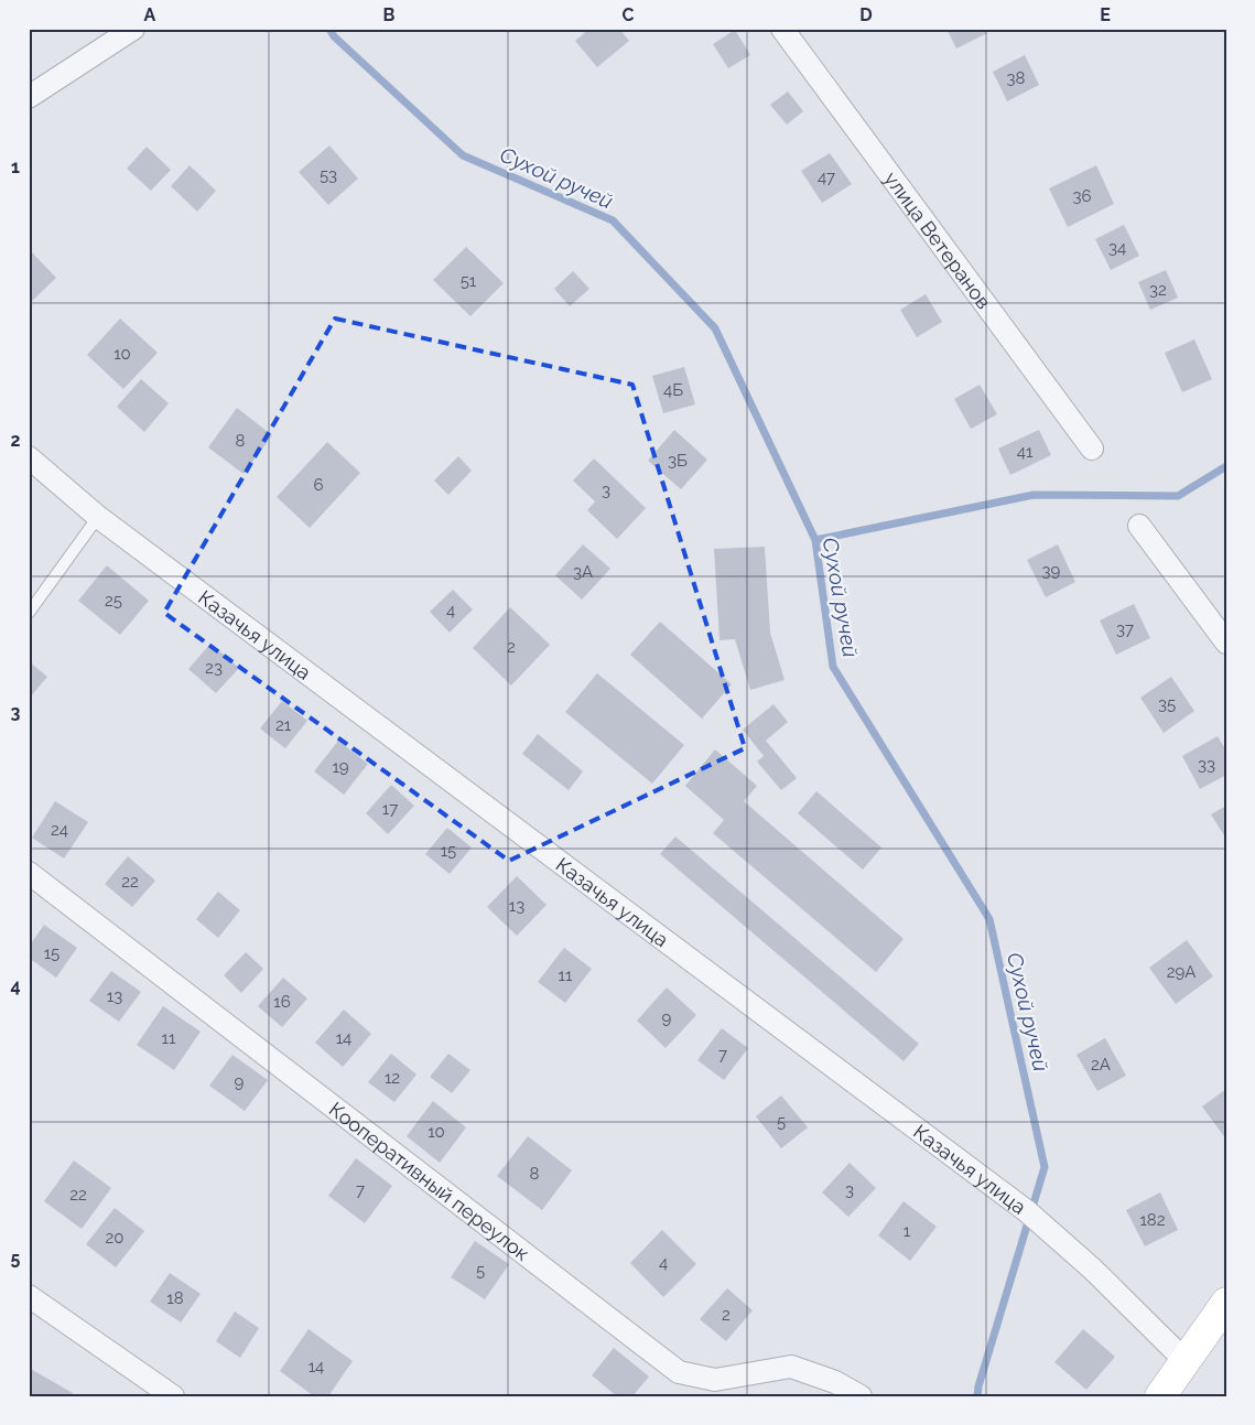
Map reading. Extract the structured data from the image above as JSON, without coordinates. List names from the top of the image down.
{
  "streets": {
    "street": ["улица Ветеранов", "Казачья улица", "Кооперативный переулок"]
  },
  "water": ["Сухой ручей"],
  "house_numbers": [
    "38",
    "53",
    "47",
    "36",
    "34",
    "51",
    "32",
    "10",
    "4Б",
    "8",
    "41",
    "3Б",
    "6",
    "3",
    "39",
    "3А",
    "25",
    "4",
    "37",
    "2",
    "23",
    "35",
    "21",
    "33",
    "19",
    "17",
    "24",
    "15",
    "22",
    "13",
    "15",
    "29А",
    "11",
    "13",
    "16",
    "9",
    "11",
    "14",
    "7",
    "2А",
    "12",
    "9",
    "5",
    "10",
    "8",
    "7",
    "3",
    "22",
    "182",
    "1",
    "20",
    "4",
    "5",
    "18",
    "2",
    "14"
  ],
  "grid": {
    "columns": [
      "A",
      "B",
      "C",
      "D",
      "E"
    ],
    "rows": [
      "1",
      "2",
      "3",
      "4",
      "5"
    ]
  }
}
